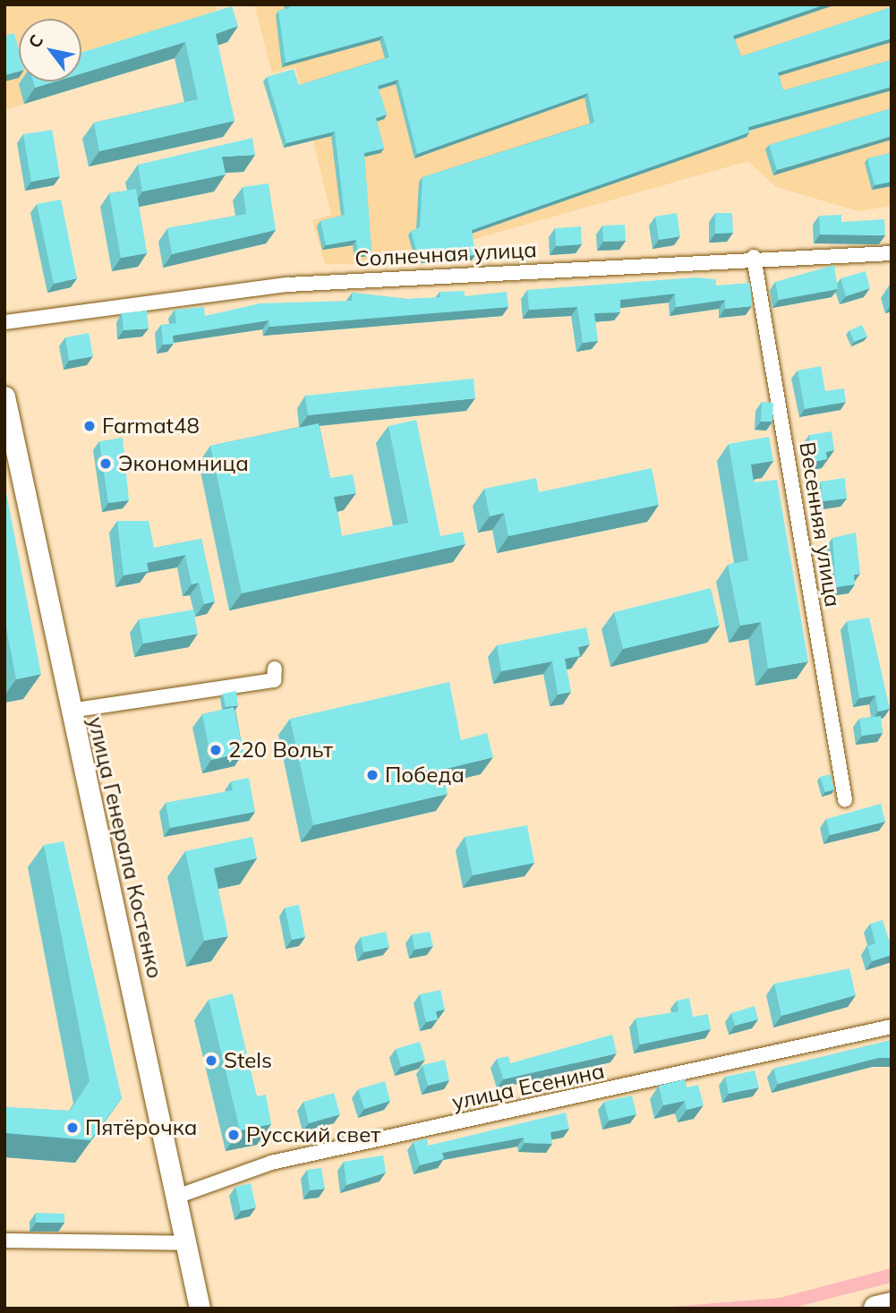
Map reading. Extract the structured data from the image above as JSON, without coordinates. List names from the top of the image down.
{
  "streets": {
    "main road": ["улица Генерала Костенко"],
    "street": ["Солнечная улица", "Весенняя улица", "улица Есенина"]
  },
  "crossings": [
    ["Солнечная улица", "Весенняя улица"],
    ["улица Генерала Костенко", "улица Есенина"]
  ],
  "places": [
    "Farmat48",
    "Экономница",
    "220 Вольт",
    "Победа",
    "Stels",
    "Пятёрочка",
    "Русский свет"
  ],
  "north": "top left"
}
